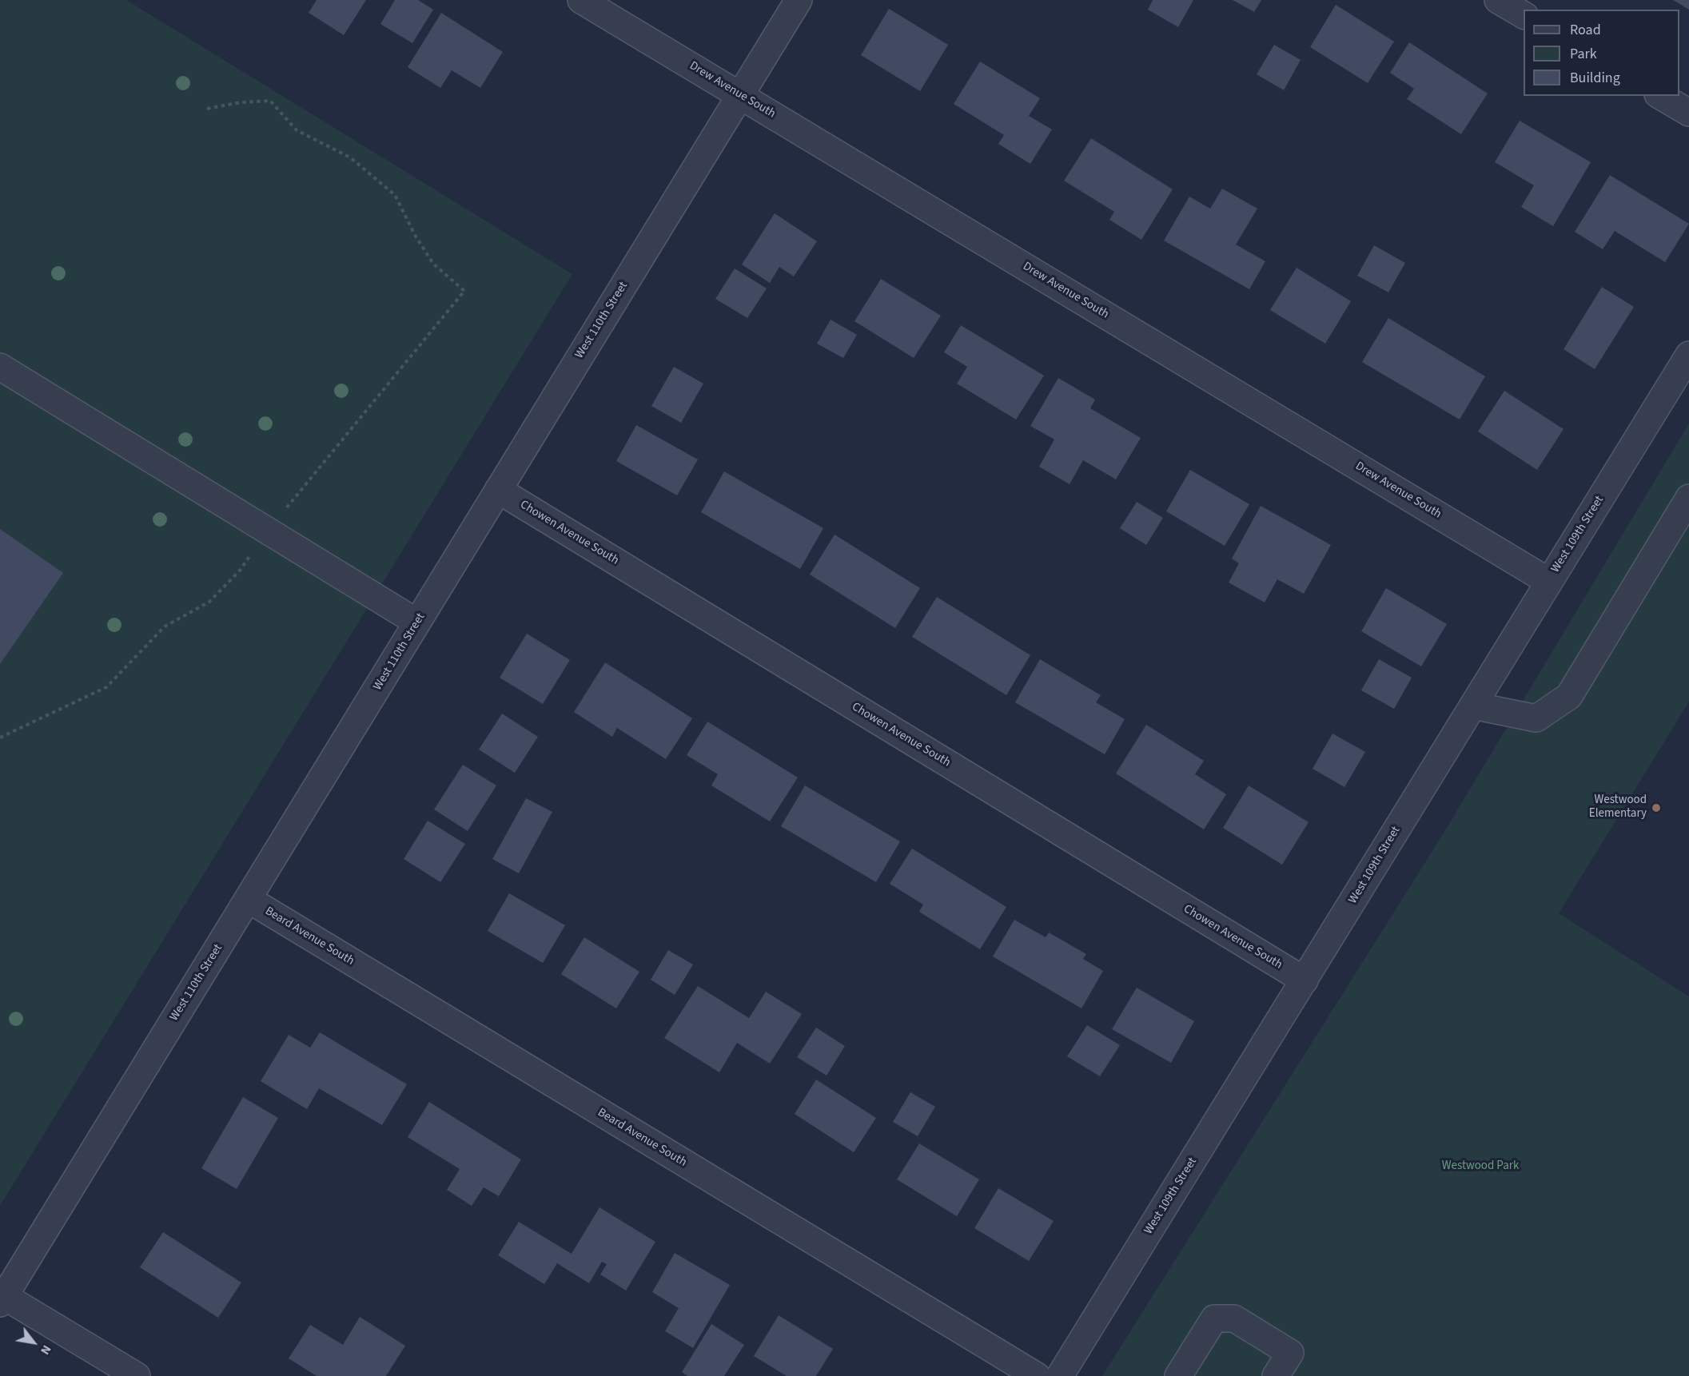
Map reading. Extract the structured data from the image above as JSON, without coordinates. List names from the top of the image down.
{
  "streets": {
    "street": [
      "Drew Avenue South",
      "West 110th Street",
      "Chowen Avenue South",
      "West 109th Street",
      "Beard Avenue South"
    ]
  },
  "crossings": [
    ["Drew Avenue South", "West 110th Street"],
    ["Drew Avenue South", "West 109th Street"],
    ["West 110th Street", "Chowen Avenue South"],
    ["West 110th Street", "Beard Avenue South"],
    ["Chowen Avenue South", "West 109th Street"]
  ],
  "parks": ["Westwood Park"],
  "places": ["Westwood Elementary"],
  "legend": ["Road", "Park", "Building"],
  "north": "bottom right"
}
